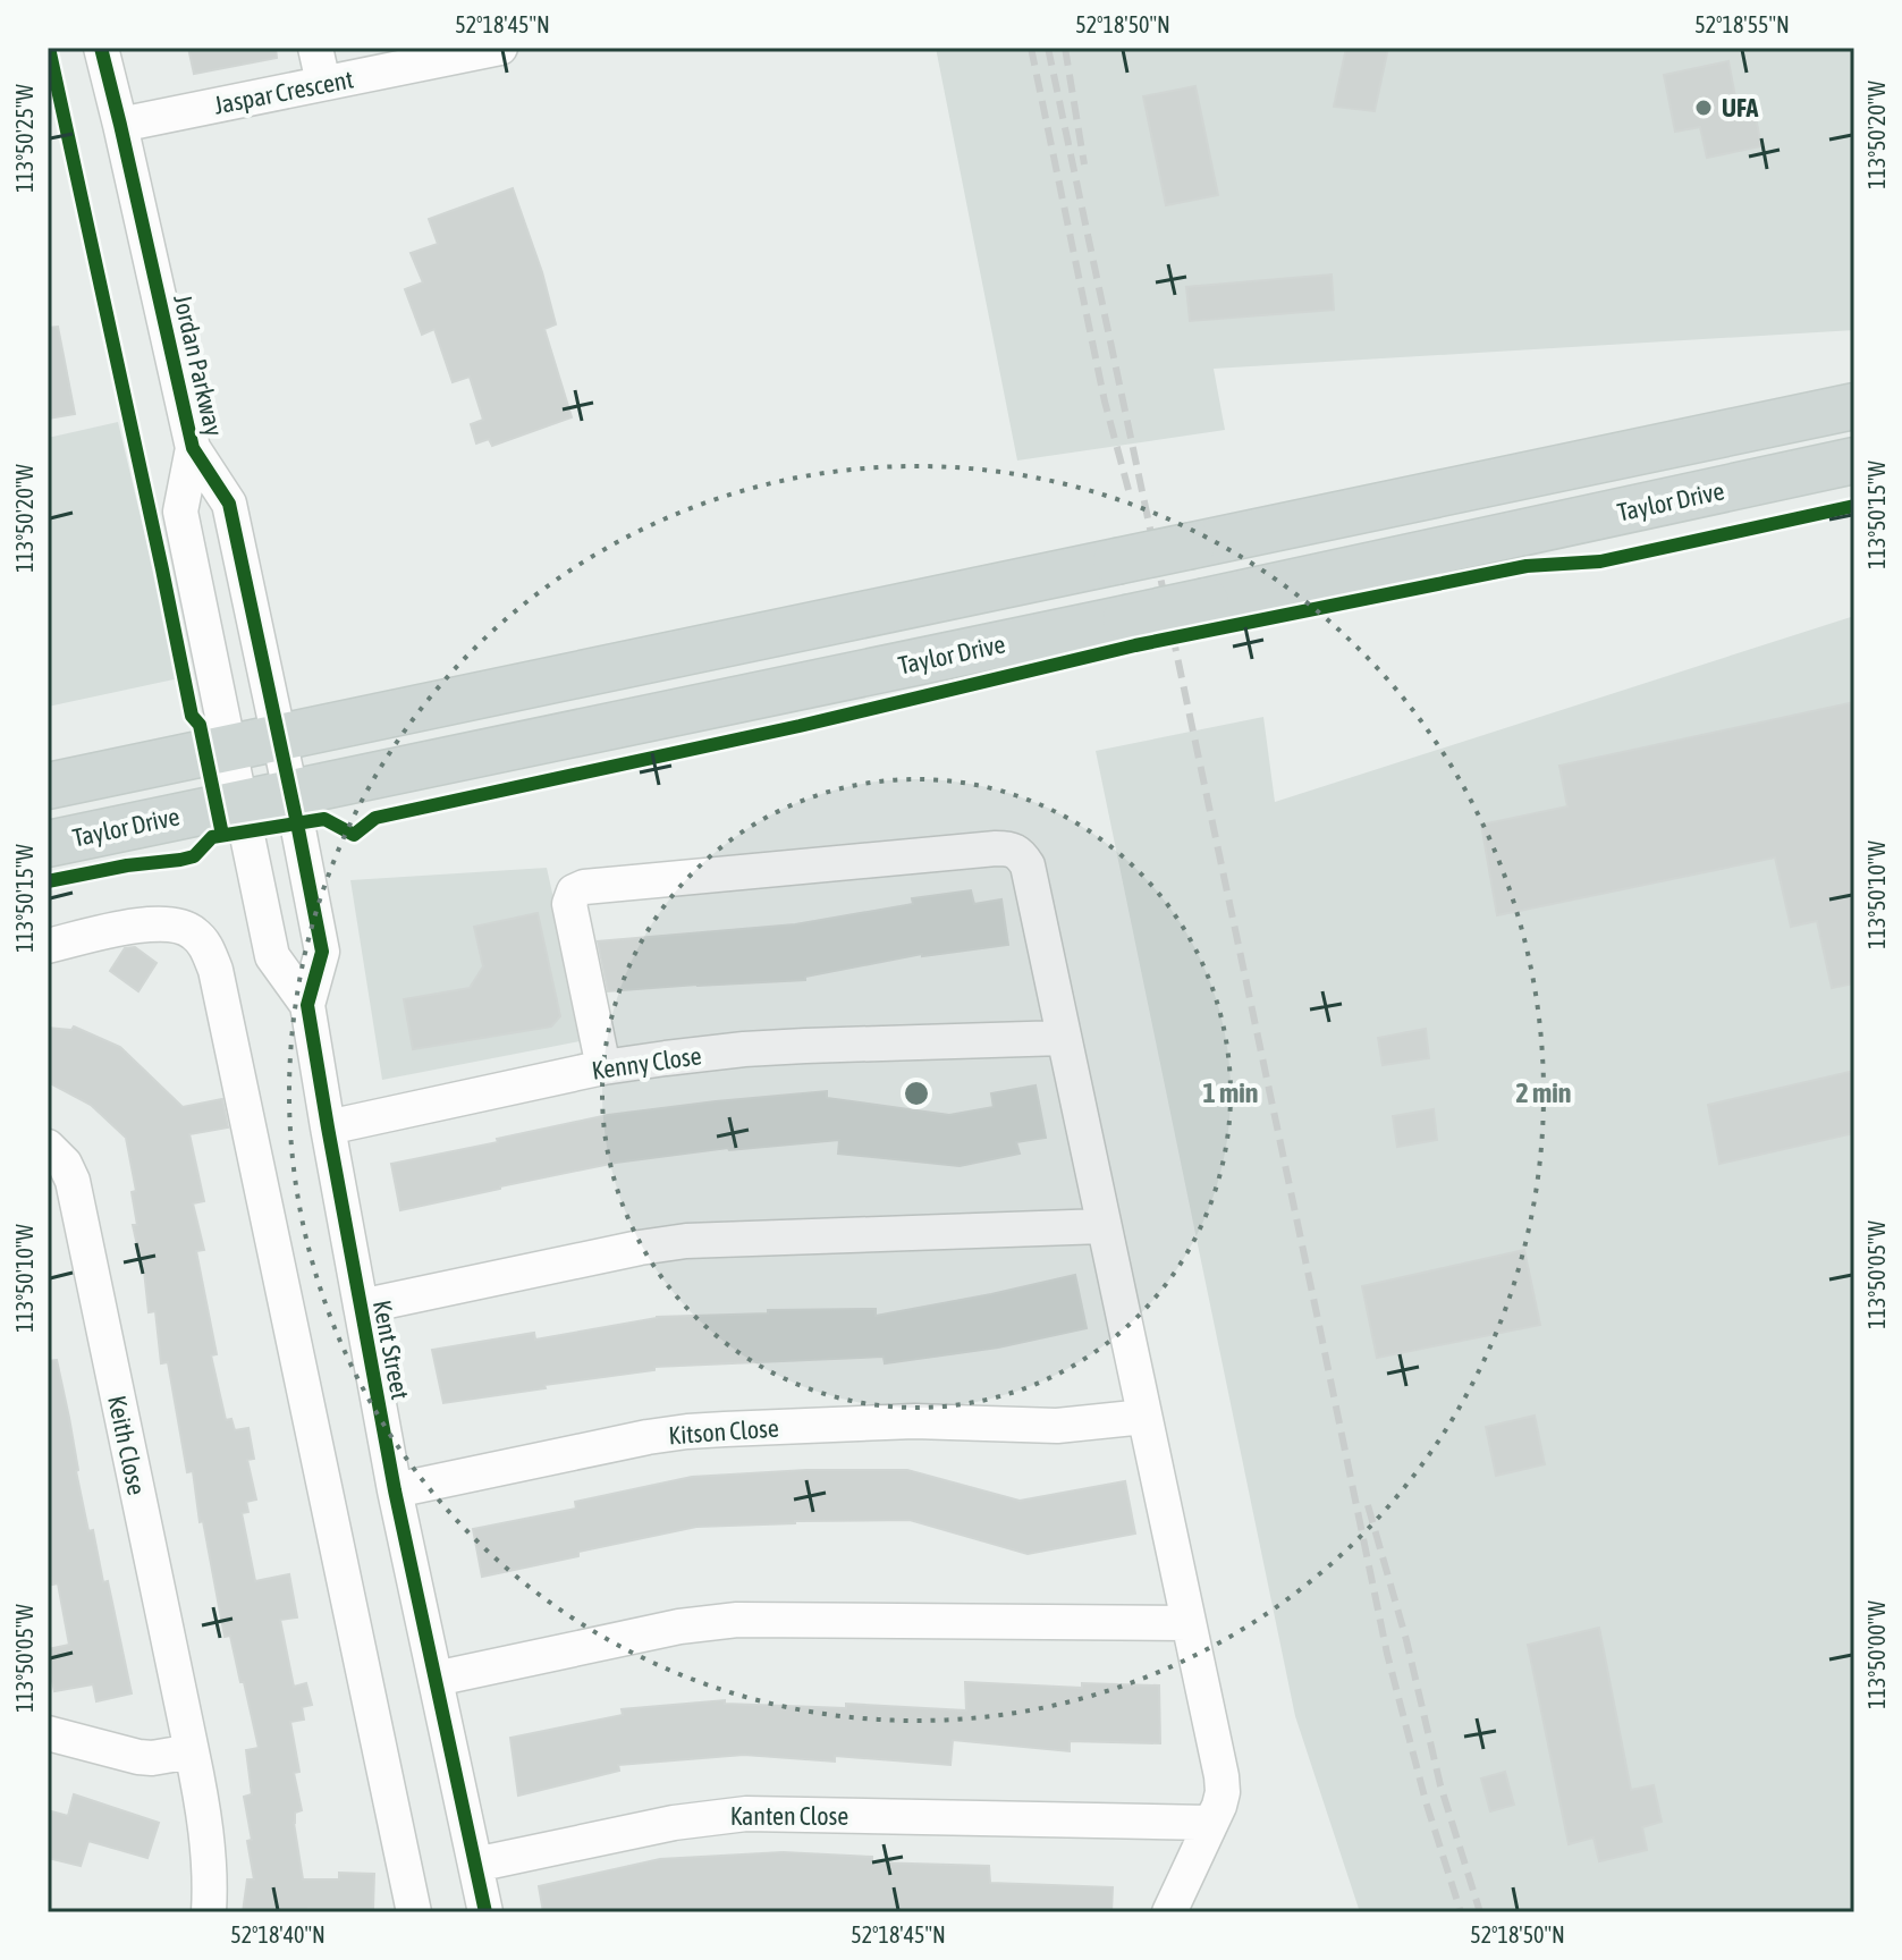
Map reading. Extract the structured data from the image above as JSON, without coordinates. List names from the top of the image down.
{
  "streets": {
    "main road": ["Taylor Drive"],
    "street": [
      "Jaspar Crescent",
      "Jordan Parkway",
      "Kenny Close",
      "Kent Street",
      "Kitson Close",
      "Keith Close",
      "Kanten Close"
    ]
  },
  "crossings": [
    ["Jaspar Crescent", "Jordan Parkway"],
    ["Jordan Parkway", "Taylor Drive"],
    ["Jordan Parkway", "Kent Street"],
    ["Taylor Drive", "Kent Street"],
    ["Kenny Close", "Kent Street"],
    ["Kent Street", "Kitson Close"],
    ["Kent Street", "Kanten Close"]
  ],
  "places": ["UFA"],
  "coordinates": [
    "52°18'45\"N",
    "52°18'50\"N",
    "52°18'55\"N",
    "113°50'20\"W",
    "113°50'25\"W",
    "113°50'15\"W",
    "113°50'10\"W",
    "113°50'05\"W",
    "113°50'00\"W",
    "52°18'40\"N"
  ],
  "rings": ["1 min", "2 min"]
}
